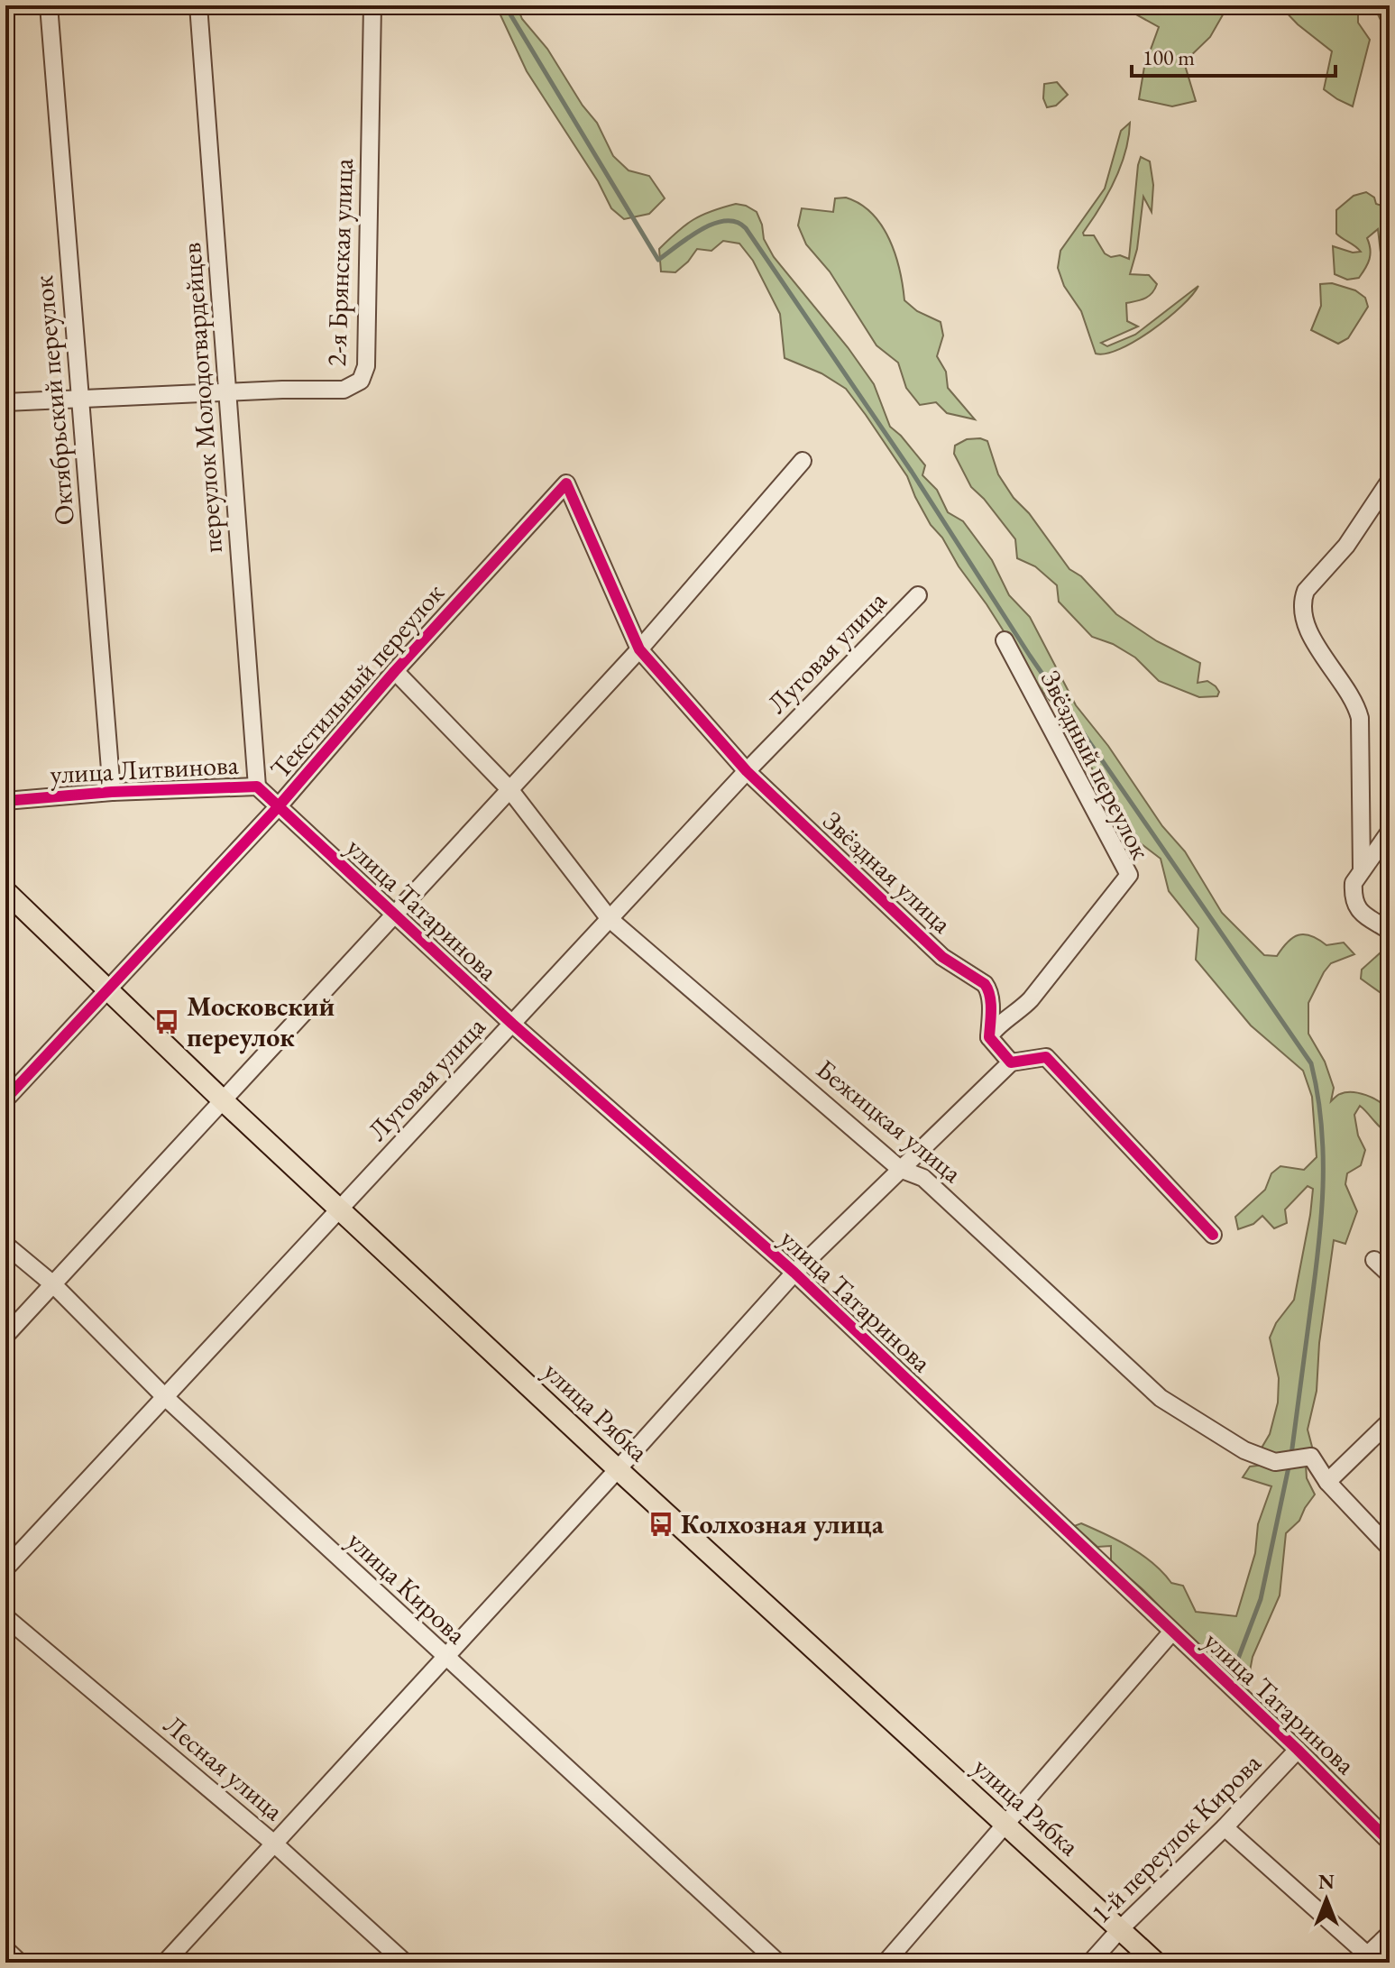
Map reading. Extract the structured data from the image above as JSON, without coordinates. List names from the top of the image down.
{
  "streets": {
    "main road": ["улица Рябка"],
    "street": [
      "2-я Брянская улица",
      "переулок Молодогвардейцев",
      "Октябрьский переулок",
      "Луговая улица",
      "Текстильный переулок",
      "Звёздный переулок",
      "улица Литвинова",
      "Звёздная улица",
      "улица Татаринова",
      "Бежицкая улица",
      "улица Кирова",
      "Лесная улица",
      "1-й переулок Кирова"
    ]
  },
  "crossings": [
    ["2-я Брянская улица", "переулок Молодогвардейцев"],
    ["2-я Брянская улица", "Октябрьский переулок"],
    ["переулок Молодогвардейцев", "улица Литвинова"],
    ["Октябрьский переулок", "улица Литвинова"],
    ["Луговая улица", "Звёздная улица"],
    ["Луговая улица", "улица Татаринова"],
    ["Луговая улица", "Бежицкая улица"],
    ["Луговая улица", "улица Рябка"],
    ["Луговая улица", "улица Кирова"],
    ["Текстильный переулок", "улица Литвинова"],
    ["Текстильный переулок", "Звёздная улица"],
    ["Текстильный переулок", "улица Татаринова"],
    ["Текстильный переулок", "Бежицкая улица"],
    ["Текстильный переулок", "улица Рябка"],
    ["Звёздный переулок", "Звёздная улица"],
    ["улица Литвинова", "улица Татаринова"],
    ["улица Татаринова", "1-й переулок Кирова"],
    ["улица Рябка", "1-й переулок Кирова"]
  ],
  "places": {
    "bus stop": ["Московский переулок", "Колхозная улица"]
  },
  "scale_bar": "100 m",
  "north": "top"
}
